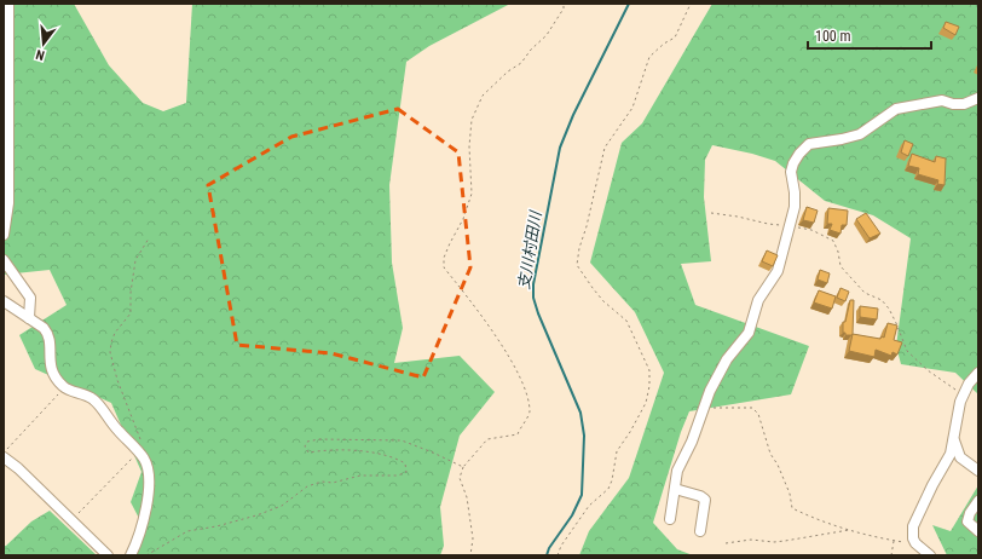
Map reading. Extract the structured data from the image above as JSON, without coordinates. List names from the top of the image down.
{
  "water": ["支川村田川"],
  "scale_bar": "100 m",
  "north": "bottom"
}
